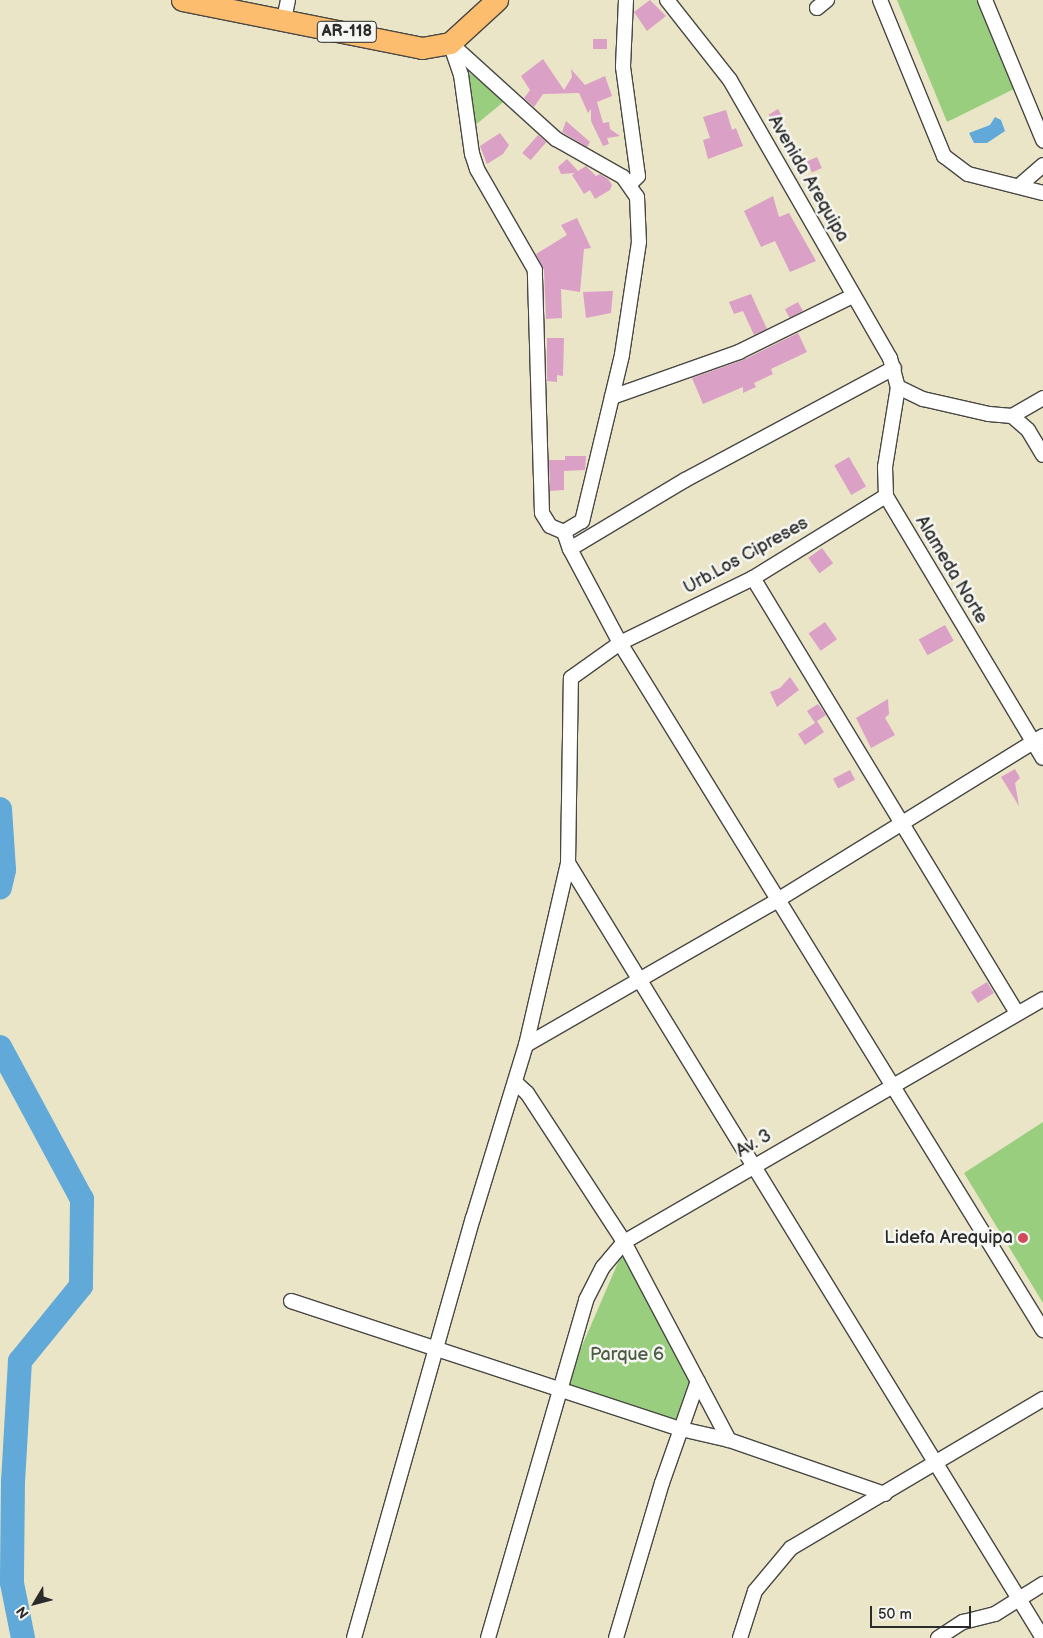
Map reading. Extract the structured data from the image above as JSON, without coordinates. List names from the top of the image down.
{
  "streets": {
    "main road": ["AR-118"],
    "street": [
      "Avenida Arequipa",
      "Urb.Los Cipreses",
      "Alameda Norte",
      "Av. 3"
    ]
  },
  "crossings": [
    ["Avenida Arequipa", "Alameda Norte"],
    ["Urb.Los Cipreses", "Alameda Norte"]
  ],
  "parks": ["Parque 6"],
  "places": ["Lidefa Arequipa"],
  "scale_bar": "50 m",
  "north": "bottom left"
}
